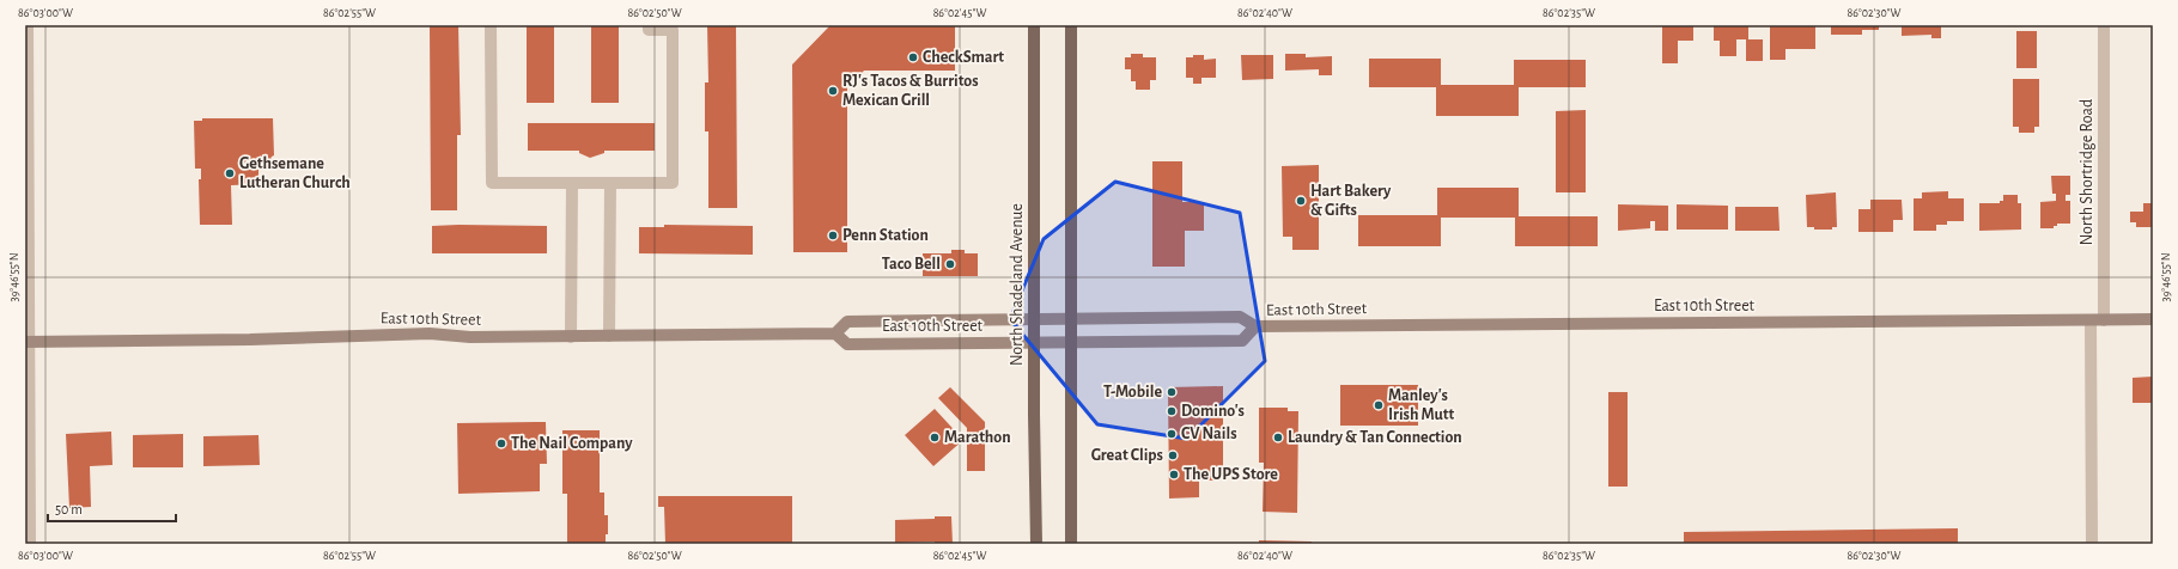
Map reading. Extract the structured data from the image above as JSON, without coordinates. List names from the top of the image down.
{
  "streets": {
    "main road": ["North Shadeland Avenue", "East 10th Street"],
    "street": ["North Shortridge Road"]
  },
  "crossings": [
    ["North Shortridge Road", "East 10th Street"],
    ["North Shadeland Avenue", "East 10th Street"]
  ],
  "places": [
    "CheckSmart",
    "RJ's Tacos & Burritos Mexican Grill",
    "Gethsemane Lutheran Church",
    "Hart Bakery & Gifts",
    "Penn Station",
    "Taco Bell",
    "T-Mobile",
    "Manley's Irish Mutt",
    "Domino's",
    "CV Nails",
    "Marathon",
    "Laundry & Tan Connection",
    "The Nail Company",
    "Great Clips",
    "The UPS Store"
  ],
  "scale_bar": "50 m",
  "coordinates": [
    "86°03'00\"W",
    "86°02'55\"W",
    "86°02'50\"W",
    "86°02'45\"W",
    "86°02'40\"W",
    "86°02'35\"W",
    "86°02'30\"W",
    "39°46'55\"N"
  ]
}
